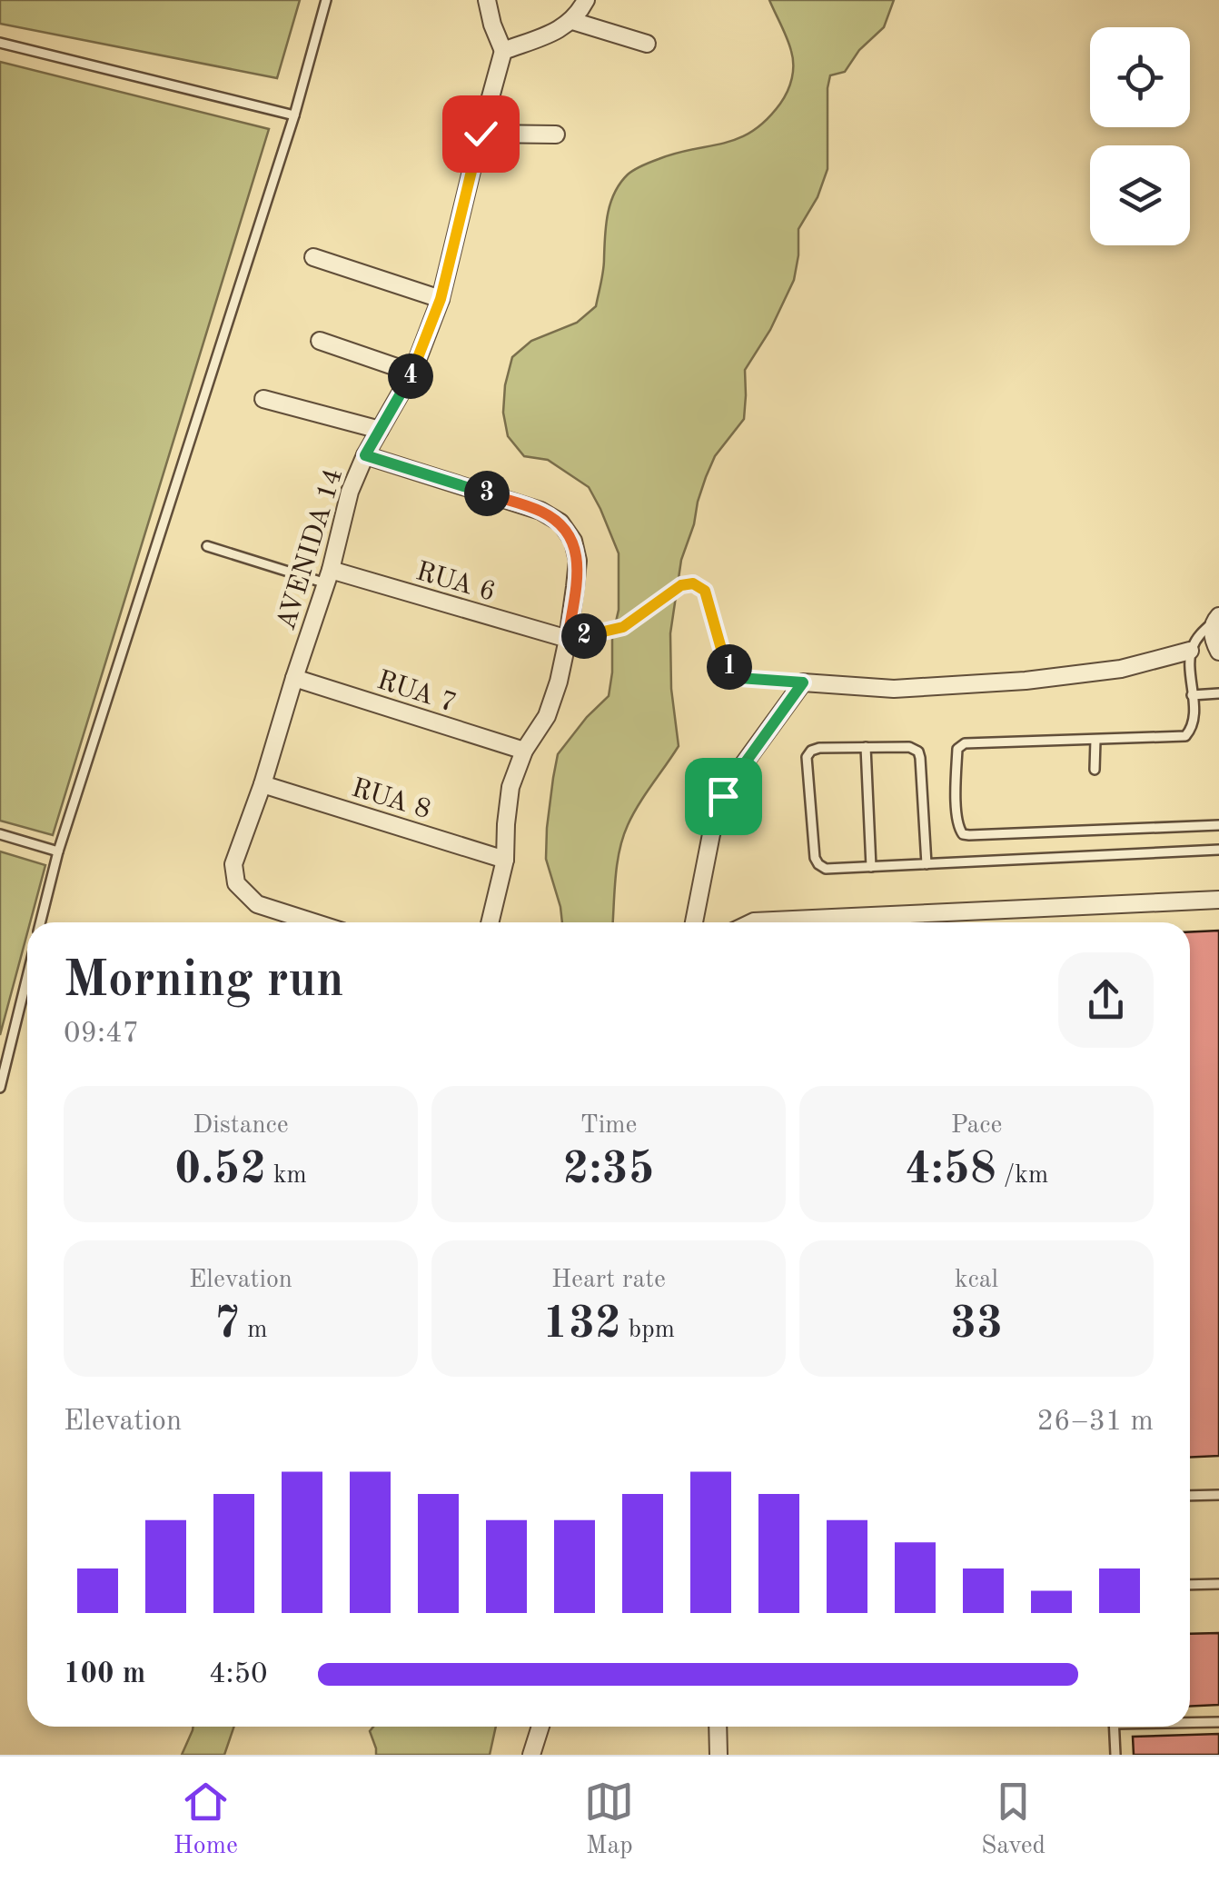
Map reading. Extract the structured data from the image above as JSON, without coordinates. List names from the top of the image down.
{
  "streets": {
    "street": [
      "AVENIDA 14",
      "RUA 6",
      "RUA 7",
      "RUA 8"
    ]
  },
  "crossings": [
    ["AVENIDA 14", "RUA 6"],
    ["AVENIDA 14", "RUA 7"],
    ["AVENIDA 14", "RUA 8"]
  ],
  "page": {
    "pins": [
      "4",
      "3",
      "2",
      "1"
    ],
    "heading": ["Morning run", "09:47"],
    "stats": [
      ["Distance", "0.52 km"],
      ["Time", "2:35"],
      ["Pace", "4:58 /km"],
      ["Elevation", "7 m"],
      ["Heart rate", "132 bpm"],
      ["kcal", "33"]
    ],
    "chart": ["Elevation", "26–31 m"],
    "list": [
      {
        "name": "100 m",
        "note": "4:50"
      }
    ],
    "tabs": ["Home", "Map", "Saved"]
  }
}
